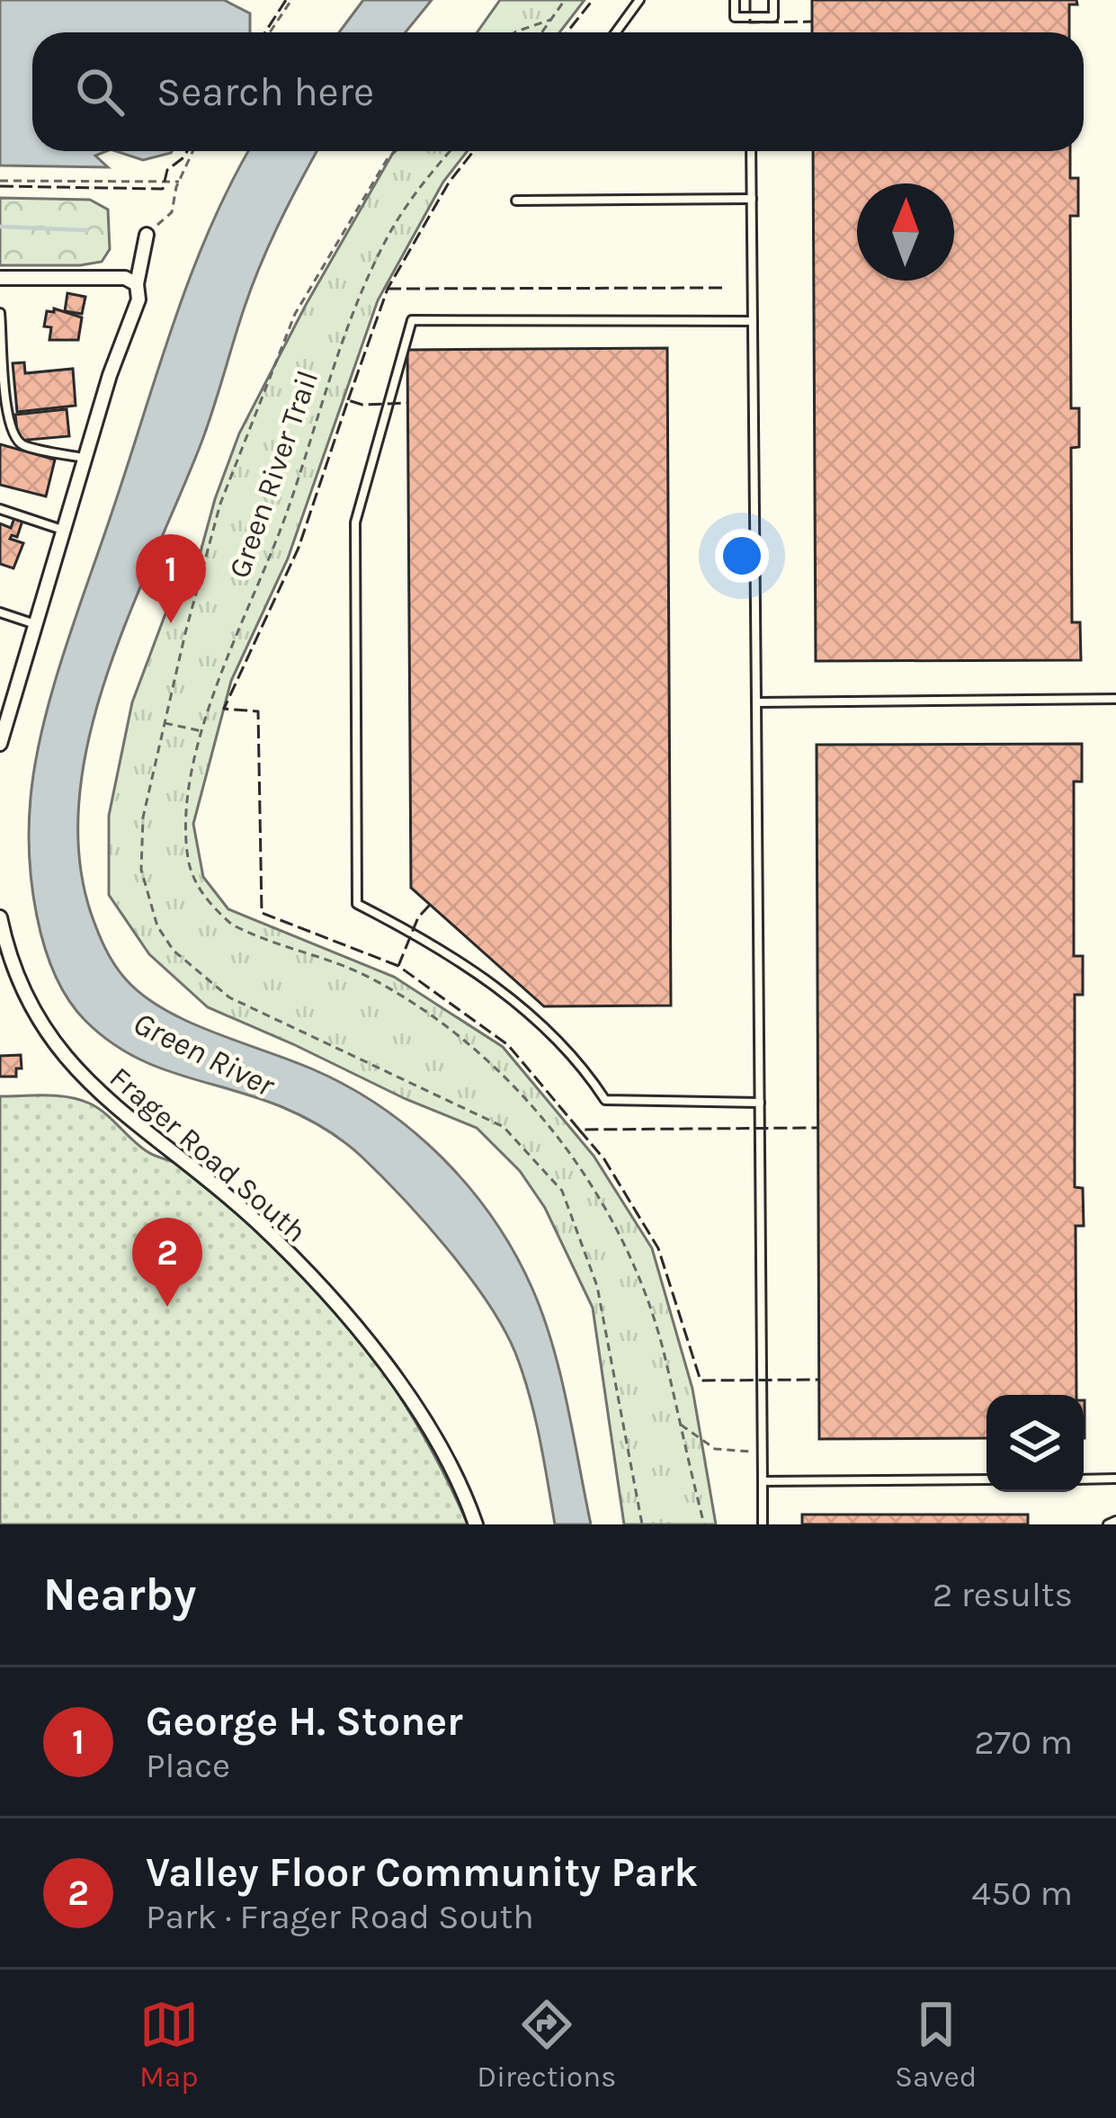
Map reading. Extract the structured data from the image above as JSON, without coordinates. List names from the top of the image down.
{
  "streets": {
    "street": ["Frager Road South"],
    "path": ["Green River Trail"]
  },
  "water": ["Green River"],
  "north": "top",
  "page": {
    "search": "Search here",
    "pins": ["1", "2"],
    "heading": ["Nearby", "2 results"],
    "list": [
      {
        "mark": "1",
        "name": "George H. Stoner",
        "note": "Place",
        "value": "270 m"
      },
      {
        "mark": "2",
        "name": "Valley Floor Community Park",
        "note": "Park · Frager Road South",
        "value": "450 m"
      }
    ],
    "nav": ["Map", "Directions", "Saved"]
  }
}
